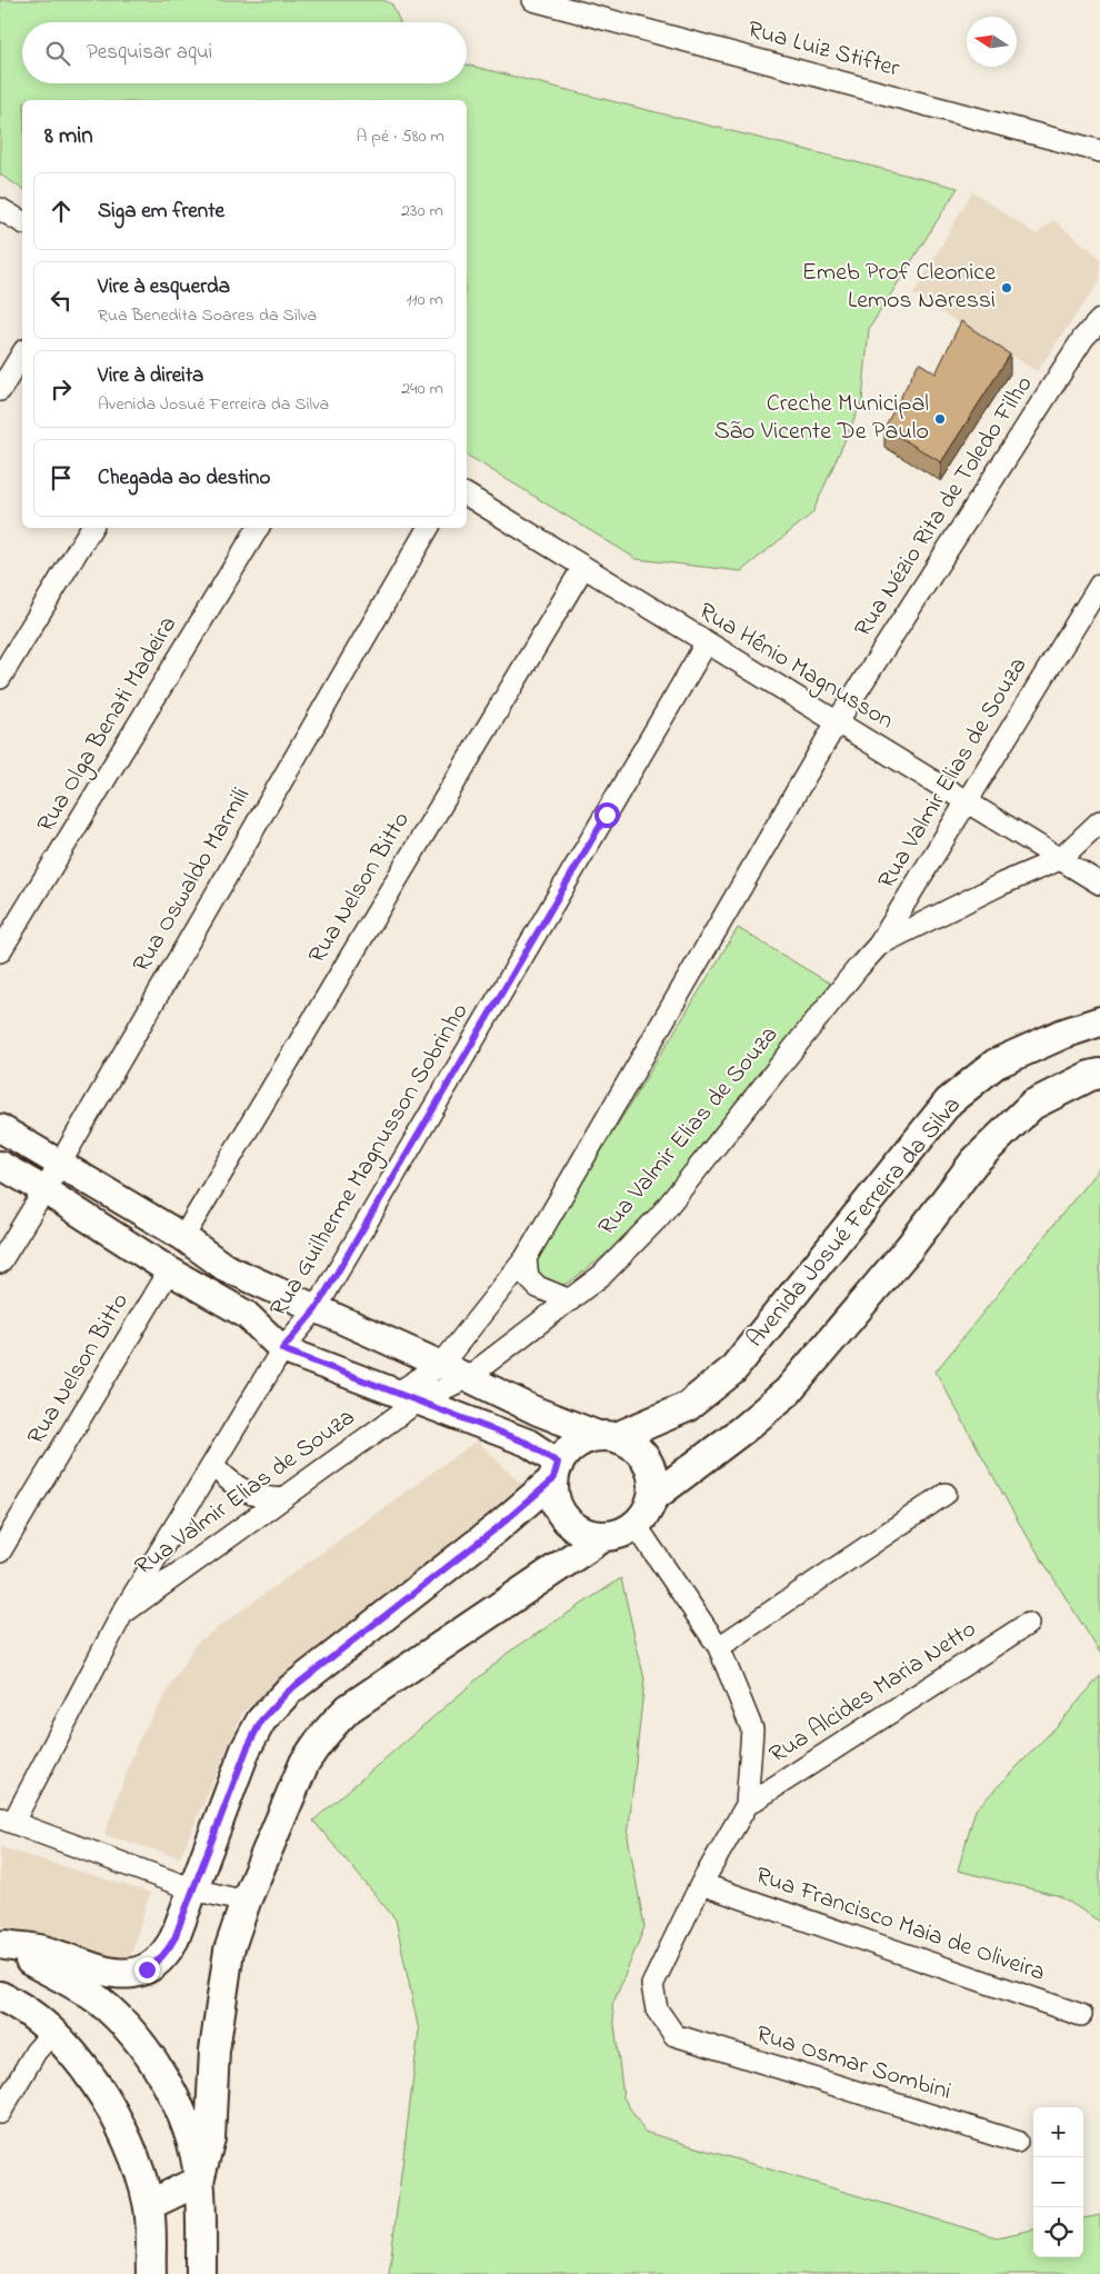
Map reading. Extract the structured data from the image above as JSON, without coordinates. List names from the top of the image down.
{
  "streets": {
    "main road": ["Avenida Josué Ferreira da Silva"],
    "street": [
      "Rua Luiz Stifter",
      "Rua Nézio Rita de Toledo Filho",
      "Rua Hênio Magnusson",
      "Rua Olga Benati Madeira",
      "Rua Valmir Elias de Souza",
      "Rua Oswaldo Marmili",
      "Rua Nelson Bitto",
      "Rua Guilherme Magnusson Sobrinho",
      "Rua Alcides Maria Netto",
      "Rua Francisco Maia de Oliveira",
      "Rua Osmar Sombini"
    ]
  },
  "crossings": [
    ["Rua Nézio Rita de Toledo Filho", "Rua Hênio Magnusson"],
    ["Rua Nézio Rita de Toledo Filho", "Rua Valmir Elias de Souza"],
    ["Rua Hênio Magnusson", "Rua Valmir Elias de Souza"],
    ["Rua Hênio Magnusson", "Rua Nelson Bitto"],
    ["Rua Hênio Magnusson", "Rua Guilherme Magnusson Sobrinho"],
    ["Rua Valmir Elias de Souza", "Rua Guilherme Magnusson Sobrinho"],
    ["Rua Francisco Maia de Oliveira", "Rua Osmar Sombini"]
  ],
  "places": ["Emeb Prof Cleonice Lemos Naressi", "Creche Municipal São Vicente De Paulo"],
  "north": "left",
  "page": {
    "search": "Pesquisar aqui",
    "heading": ["8 min", "A pé · 580 m"],
    "list": [
      ["Siga em frente", "230 m"],
      ["Vire à esquerda", "Rua Benedita Soares da Silva", "110 m"],
      ["Vire à direita", "Avenida Josué Ferreira da Silva", "240 m"],
      "Chegada ao destino"
    ],
    "map_buttons": ["+", "−"]
  }
}
